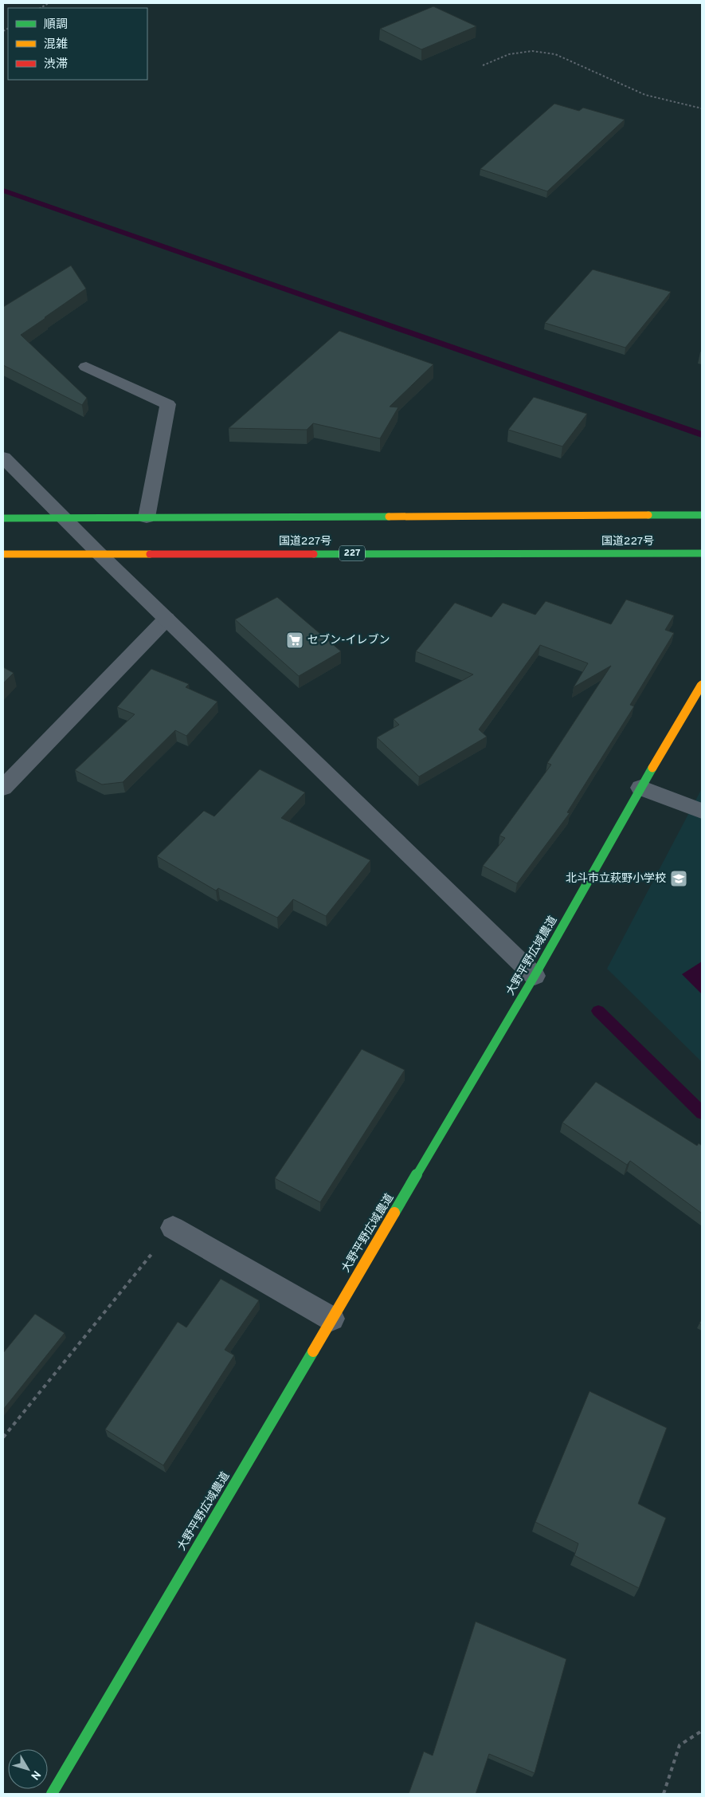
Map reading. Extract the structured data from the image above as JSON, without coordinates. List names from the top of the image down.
{
  "streets": {
    "main road": ["国道227号", "227", "大野平野広域農道"]
  },
  "places": {
    "supermarket": ["セブン-イレブン"],
    "school or university": ["北斗市立萩野小学校"]
  },
  "legend": ["順調", "混雑", "渋滞"],
  "north": "bottom right"
}
